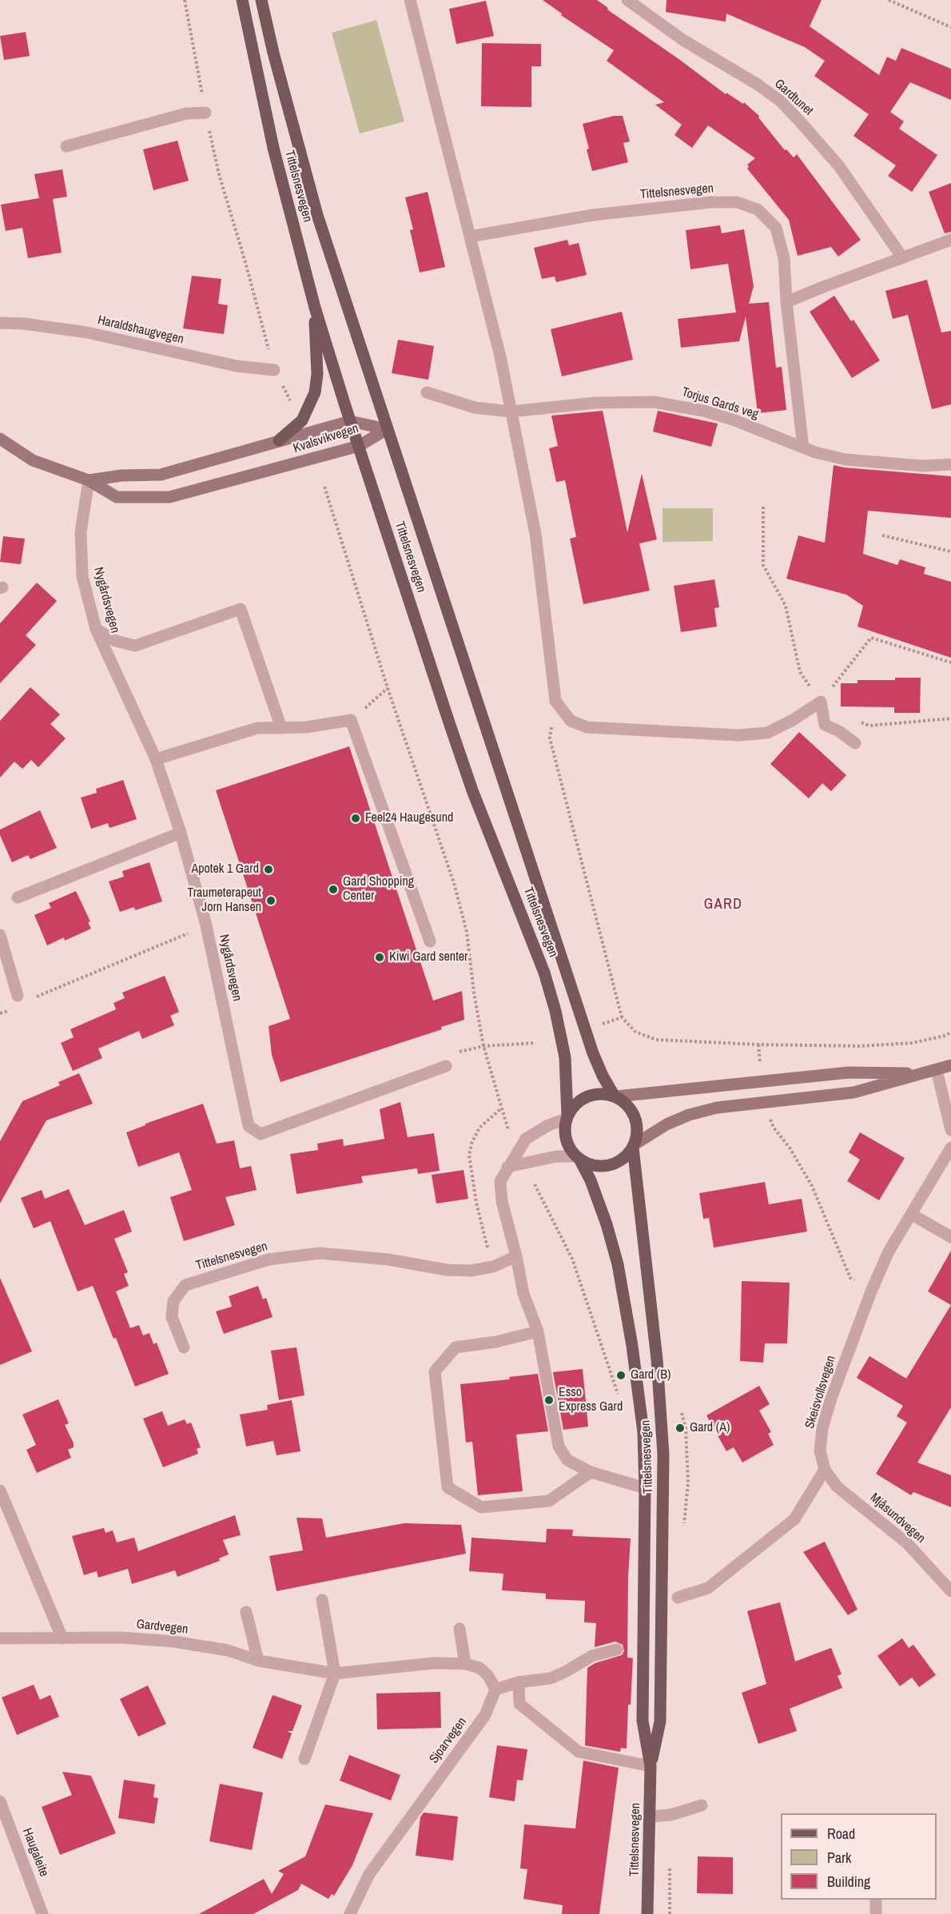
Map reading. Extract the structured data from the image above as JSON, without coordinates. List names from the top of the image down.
{
  "streets": {
    "main road": ["Tittelsnesvegen", "Kvalsvikvegen"],
    "street": [
      "Gardtunet",
      "Haraldshaugvegen",
      "Torjus Gards veg",
      "Nygårdsvegen",
      "Skeisvollsvegen",
      "Mjåsundvegen",
      "Gardvegen",
      "Sjoarvegen",
      "Haugaleite"
    ]
  },
  "crossings": [
    ["Tittelsnesvegen", "Kvalsvikvegen"],
    ["Kvalsvikvegen", "Nygårdsvegen"],
    ["Skeisvollsvegen", "Mjåsundvegen"],
    ["Gardvegen", "Sjoarvegen"]
  ],
  "districts": ["GARD"],
  "places": [
    "Feel24 Haugesund",
    "Apotek 1 Gard",
    "Gard Shopping Center",
    "Traumeterapeut Jorn Hansen",
    "Kiwi Gard senter",
    "Gard (B)",
    "Esso Express Gard",
    "Gard (A)"
  ],
  "legend": ["Road", "Park", "Building"]
}
